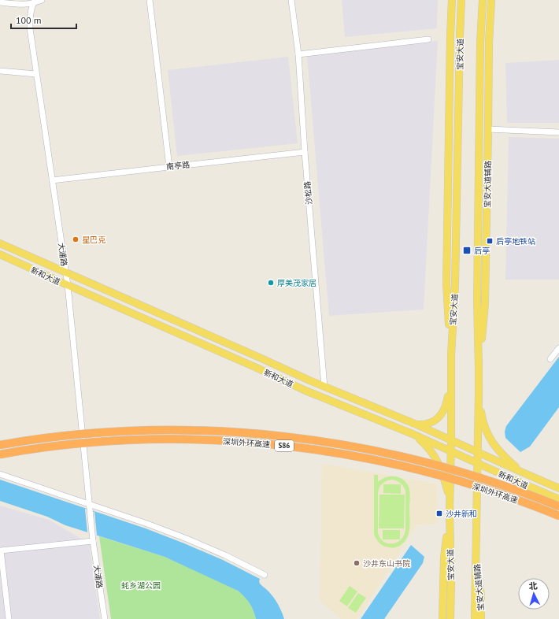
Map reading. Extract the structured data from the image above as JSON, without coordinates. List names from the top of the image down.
{
  "streets": {
    "highway": ["深圳外环高速", "S86"],
    "main road": ["宝安大道", "宝安大道辅路", "新和大道"],
    "street": ["南亭路", "沙松路", "大浦路"]
  },
  "crossings": [
    ["宝安大道", "新和大道"],
    ["南亭路", "沙松路"],
    ["南亭路", "大浦路"],
    ["沙松路", "新和大道"],
    ["大浦路", "新和大道"]
  ],
  "parks": ["蚝乡湖公园"],
  "places": {
    "other": ["星巴克", "厚美茂家居", "沙井东山书院"],
    "transit": ["后亭地铁站", "后亭", "沙井新和"]
  },
  "scale_bar": "100 m",
  "north": "top"
}
